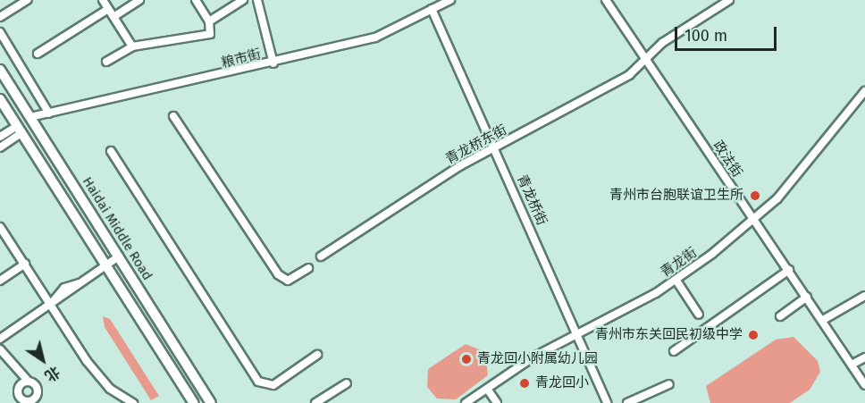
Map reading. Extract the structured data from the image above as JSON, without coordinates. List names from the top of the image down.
{
  "streets": {
    "main road": ["Haidai Middle Road"],
    "street": [
      "粮市街",
      "青龙桥东街",
      "政法街",
      "青龙桥街",
      "青龙街"
    ]
  },
  "crossings": [
    ["粮市街", "青龙桥街"],
    ["粮市街", "Haidai Middle Road"],
    ["青龙桥东街", "政法街"],
    ["青龙桥东街", "青龙桥街"],
    ["政法街", "青龙街"],
    ["青龙桥街", "青龙街"]
  ],
  "places": [
    "青州市台胞联谊卫生所",
    "青州市东关回民初级中学",
    "青龙回小附属幼儿园",
    "青龙回小"
  ],
  "scale_bar": "100 m",
  "north": "bottom right"
}
